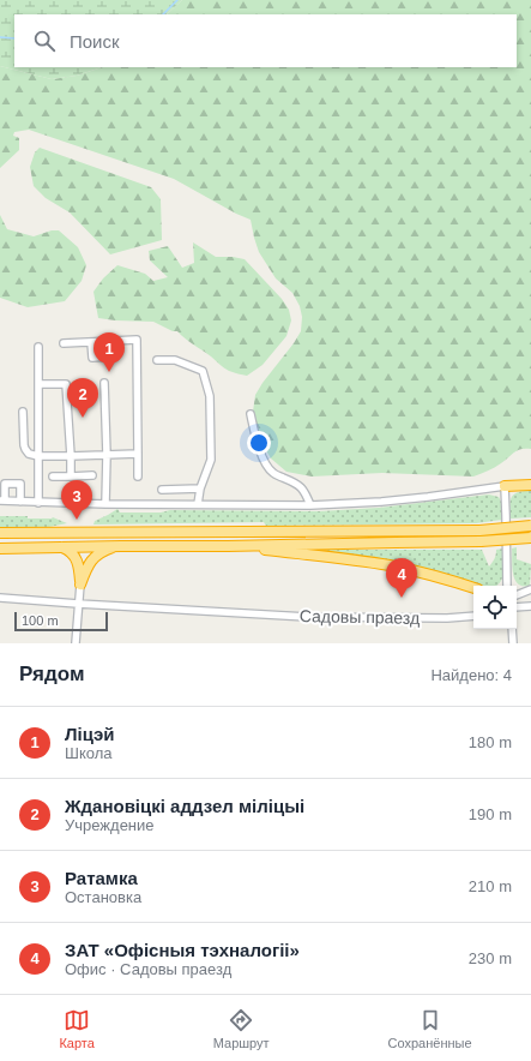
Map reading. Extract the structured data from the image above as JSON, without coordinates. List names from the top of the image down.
{
  "streets": {
    "street": ["Садовы праезд"]
  },
  "scale_bar": "100 m",
  "page": {
    "search": "Поиск",
    "pins": [
      "1",
      "2",
      "3",
      "4"
    ],
    "scale": "100 m",
    "heading": ["Рядом", "Найдено: 4"],
    "list": [
      {
        "mark": "1",
        "name": "Ліцэй",
        "note": "Школа",
        "value": "180 m"
      },
      {
        "mark": "2",
        "name": "Ждановіцкі аддзел міліцыі",
        "note": "Учреждение",
        "value": "190 m"
      },
      {
        "mark": "3",
        "name": "Ратамка",
        "note": "Остановка",
        "value": "210 m"
      },
      {
        "mark": "4",
        "name": "ЗАТ «Офісныя тэхналогіі»",
        "note": "Офис · Садовы праезд",
        "value": "230 m"
      }
    ],
    "nav": ["Карта", "Маршрут", "Сохранённые"]
  }
}
